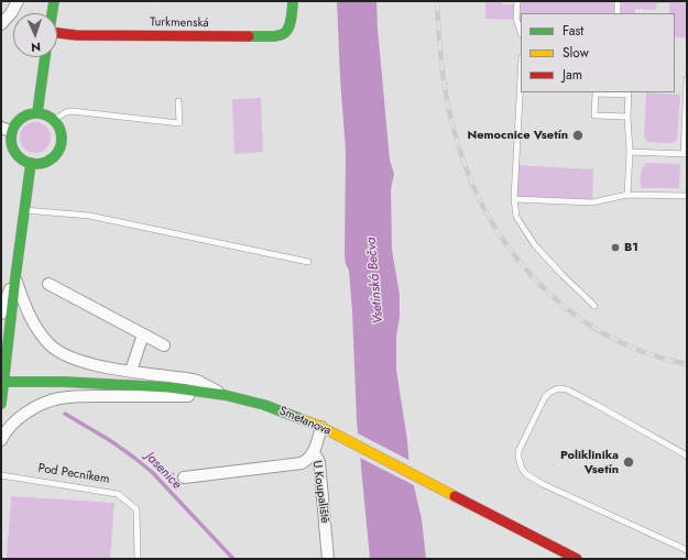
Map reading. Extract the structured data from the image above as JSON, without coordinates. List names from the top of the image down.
{
  "streets": {
    "street": ["Turkmenská", "Smetanova", "U Koupaliště"],
    "lane": ["Pod Pecníkem"]
  },
  "crossings": [
    ["Smetanova", "U Koupaliště"]
  ],
  "water": ["Vsetínská Bečva", "Jasenice"],
  "places": ["Nemocnice Vsetín", "B1", "Poliklinika Vsetín"],
  "legend": ["Fast", "Slow", "Jam"],
  "north": "bottom"
}
